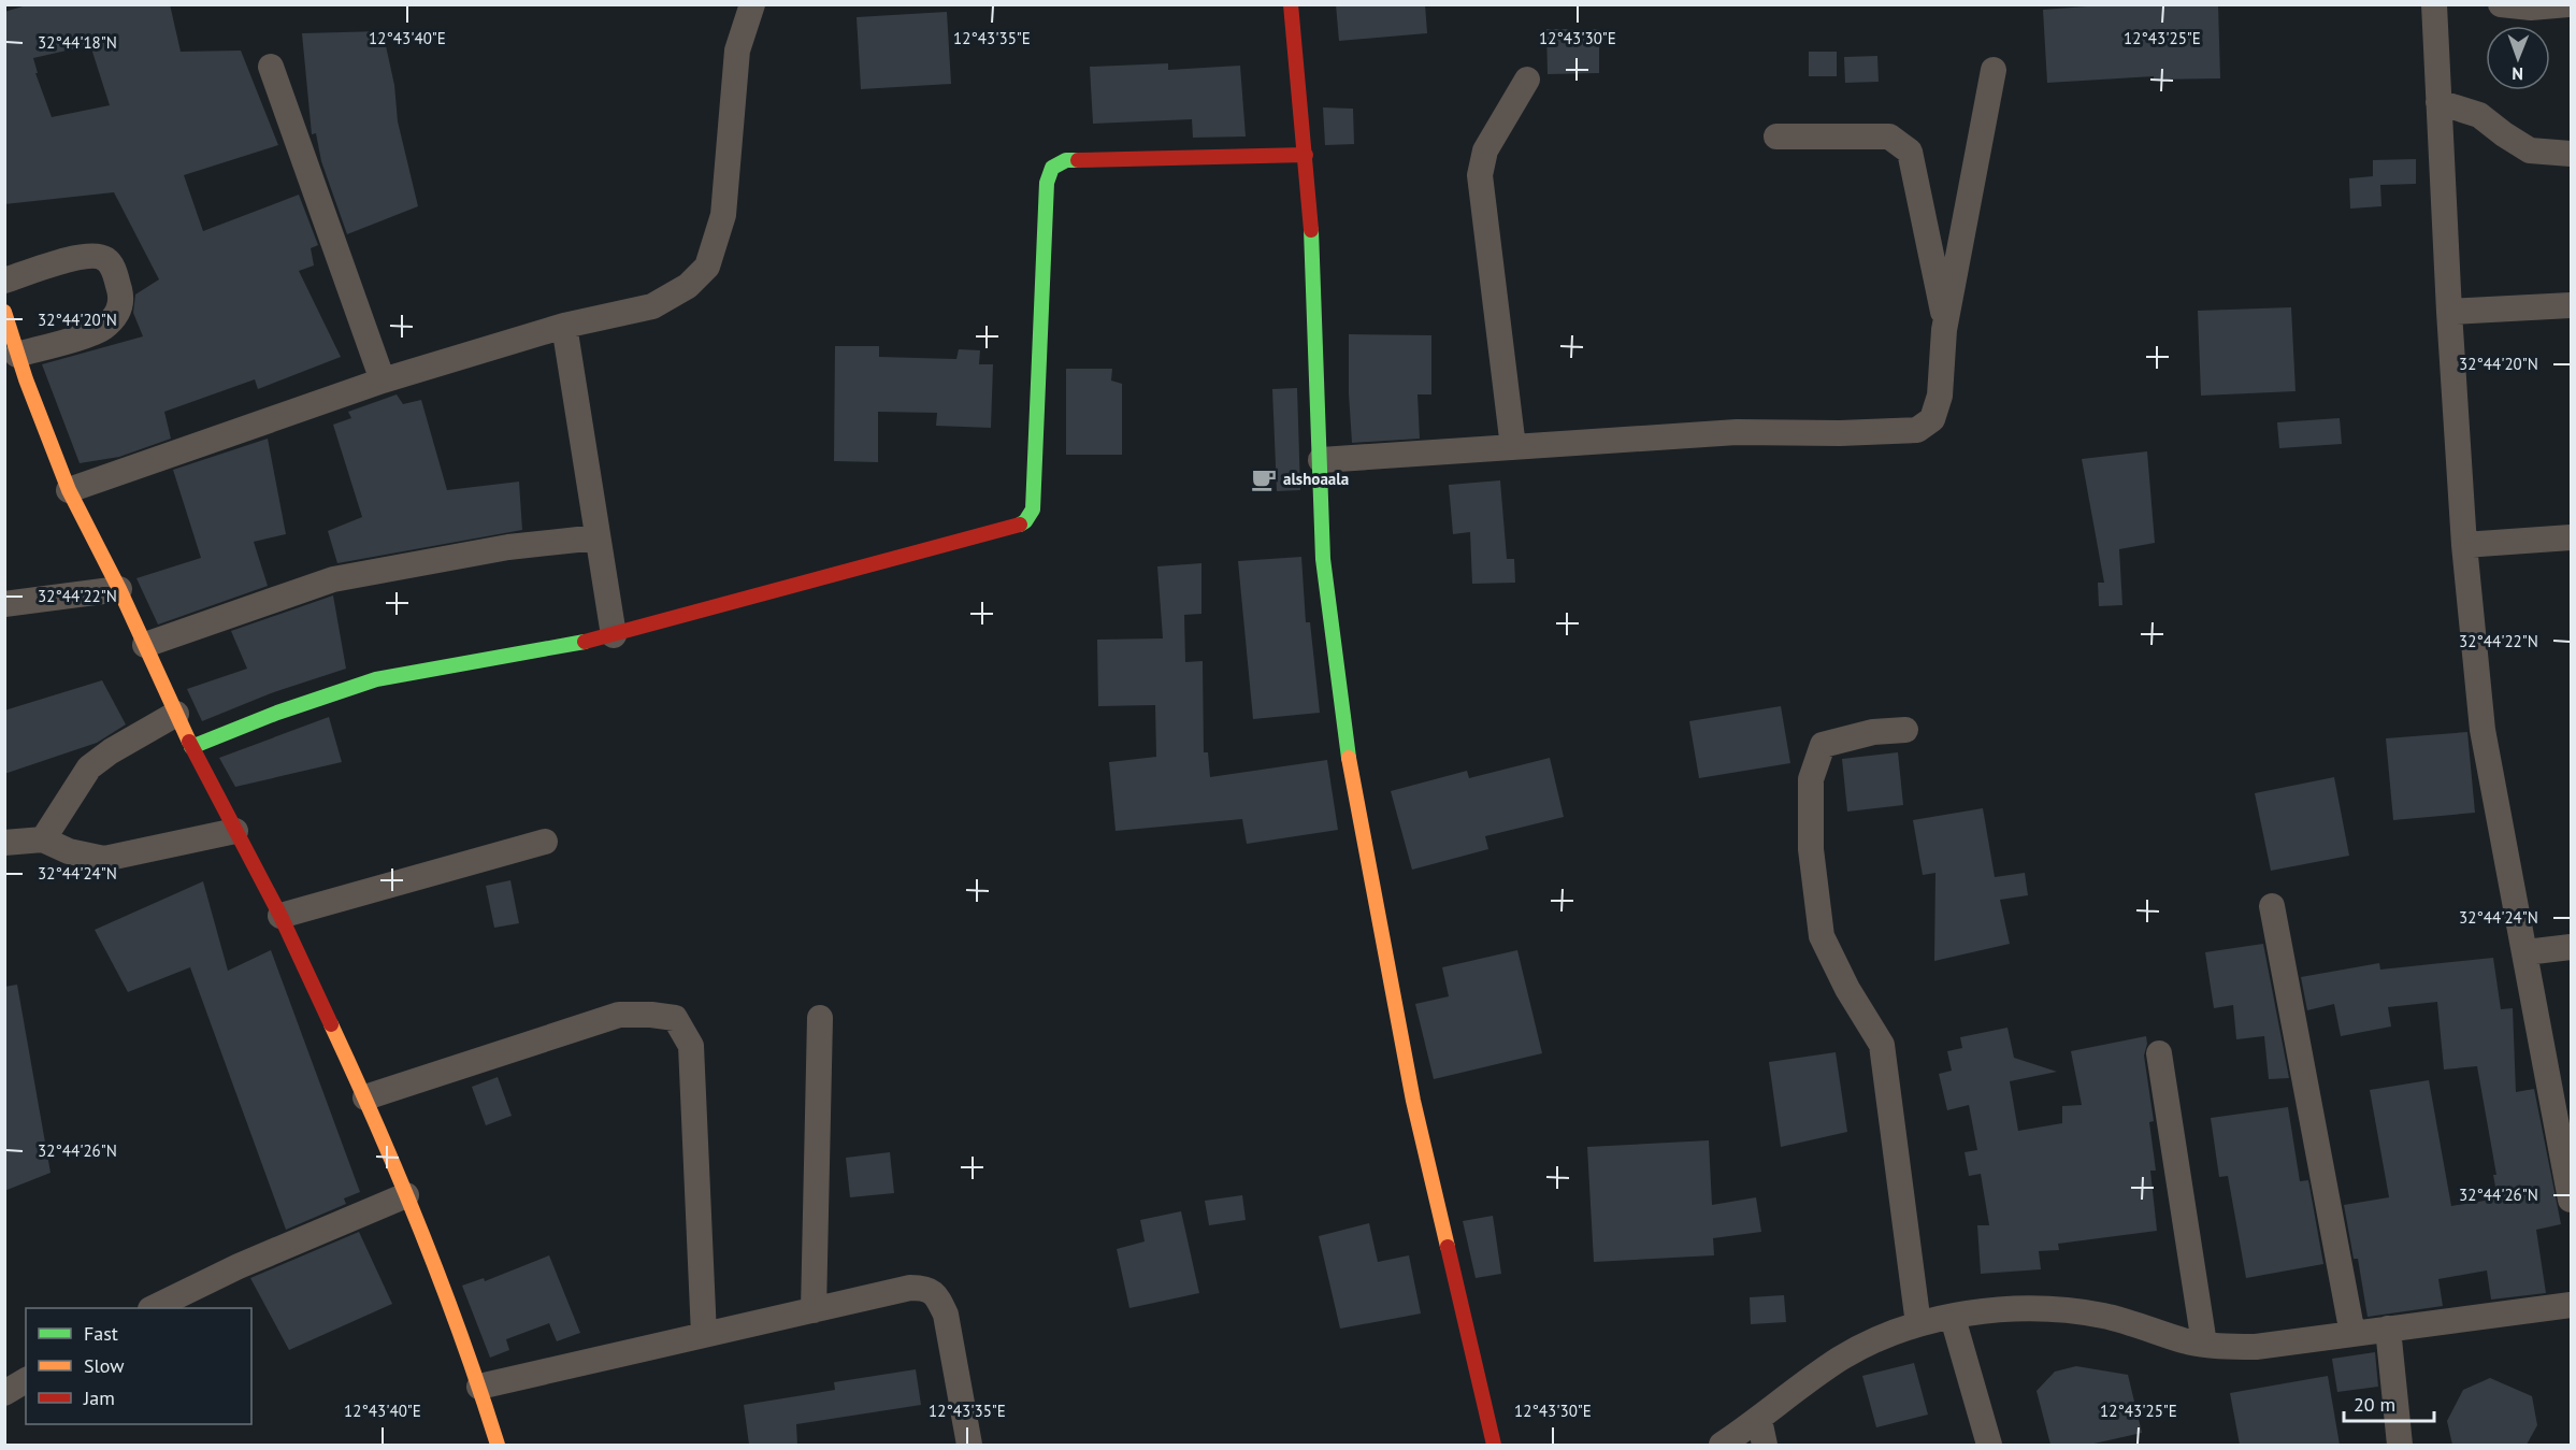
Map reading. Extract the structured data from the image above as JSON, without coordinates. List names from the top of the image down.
{
  "places": {
    "cafe": ["alshoaala"]
  },
  "legend": ["Fast", "Slow", "Jam"],
  "scale_bar": "20 m",
  "north": "bottom",
  "coordinates": [
    "12°43'40\"E",
    "12°43'35\"E",
    "12°43'30\"E",
    "12°43'25\"E",
    "32°44'18\"N",
    "32°44'20\"N",
    "32°44'22\"N",
    "32°44'24\"N",
    "32°44'26\"N"
  ]
}
